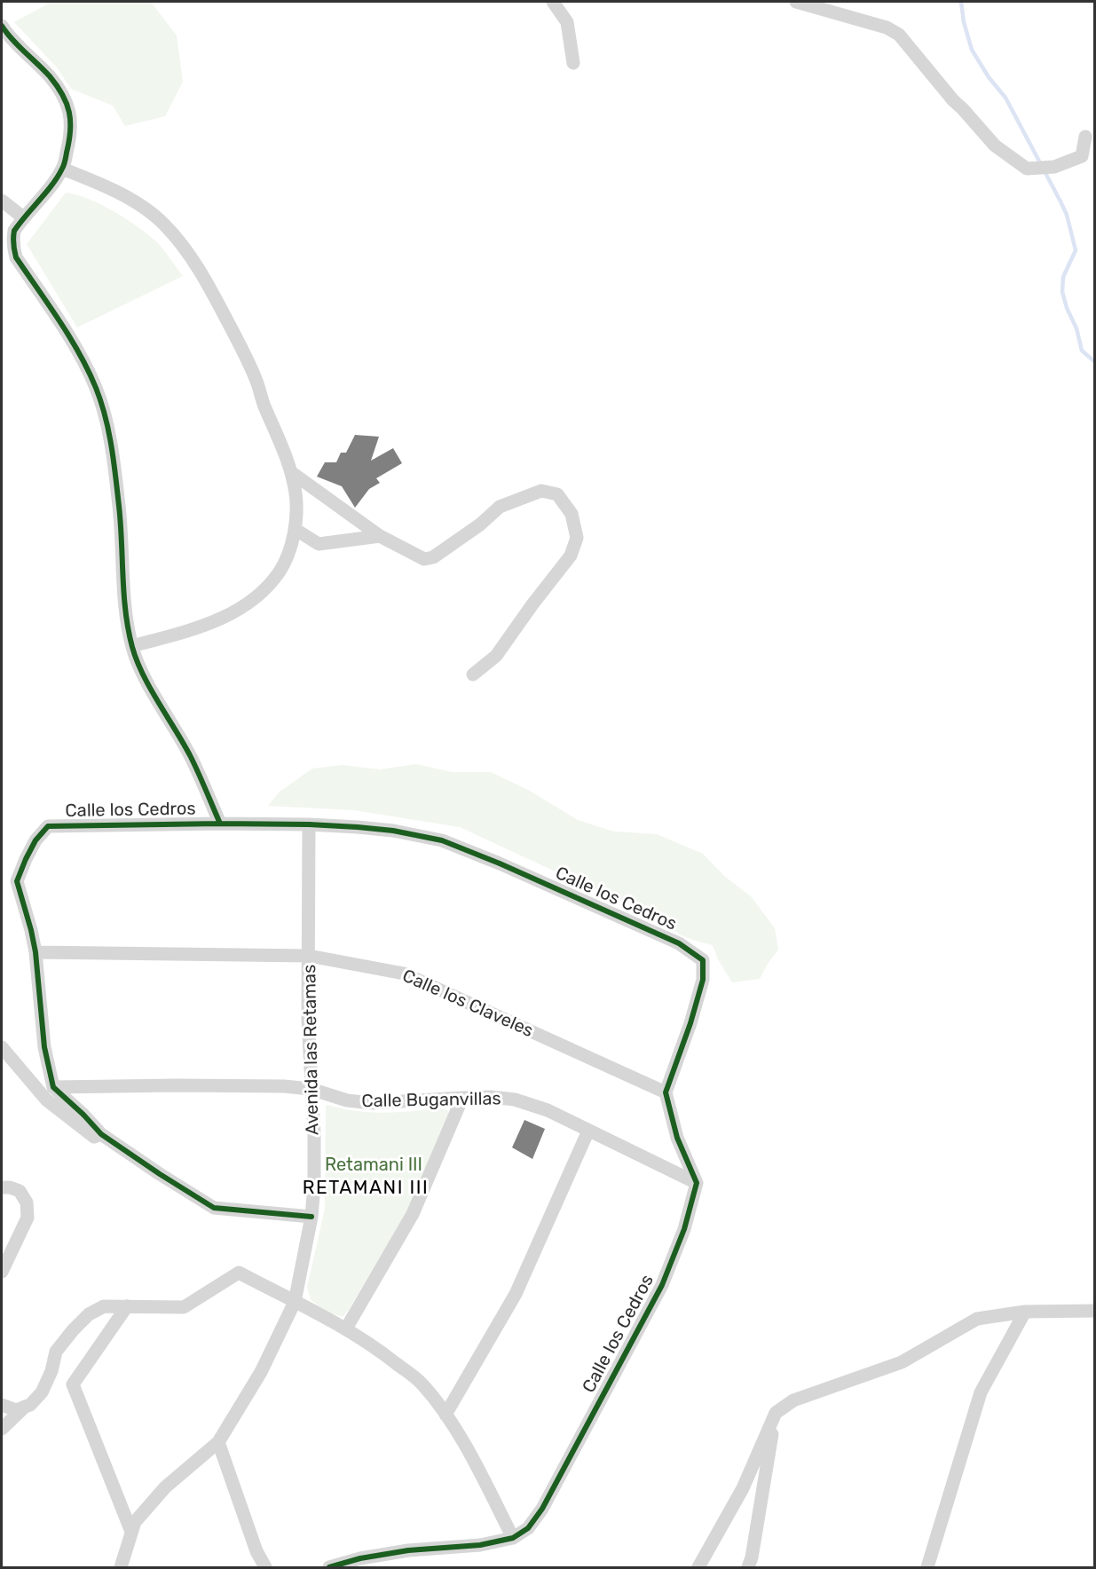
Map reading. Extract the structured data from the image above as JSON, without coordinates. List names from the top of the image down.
{
  "streets": {
    "street": [
      "Calle los Cedros",
      "Calle los Claveles",
      "Avenida las Retamas",
      "Calle Buganvillas"
    ]
  },
  "crossings": [
    ["Calle los Cedros", "Calle los Claveles"],
    ["Calle los Cedros", "Avenida las Retamas"],
    ["Calle los Cedros", "Calle Buganvillas"],
    ["Calle los Claveles", "Avenida las Retamas"],
    ["Avenida las Retamas", "Calle Buganvillas"]
  ],
  "districts": ["RETAMANI III"],
  "parks": ["Retamani III"]
}
